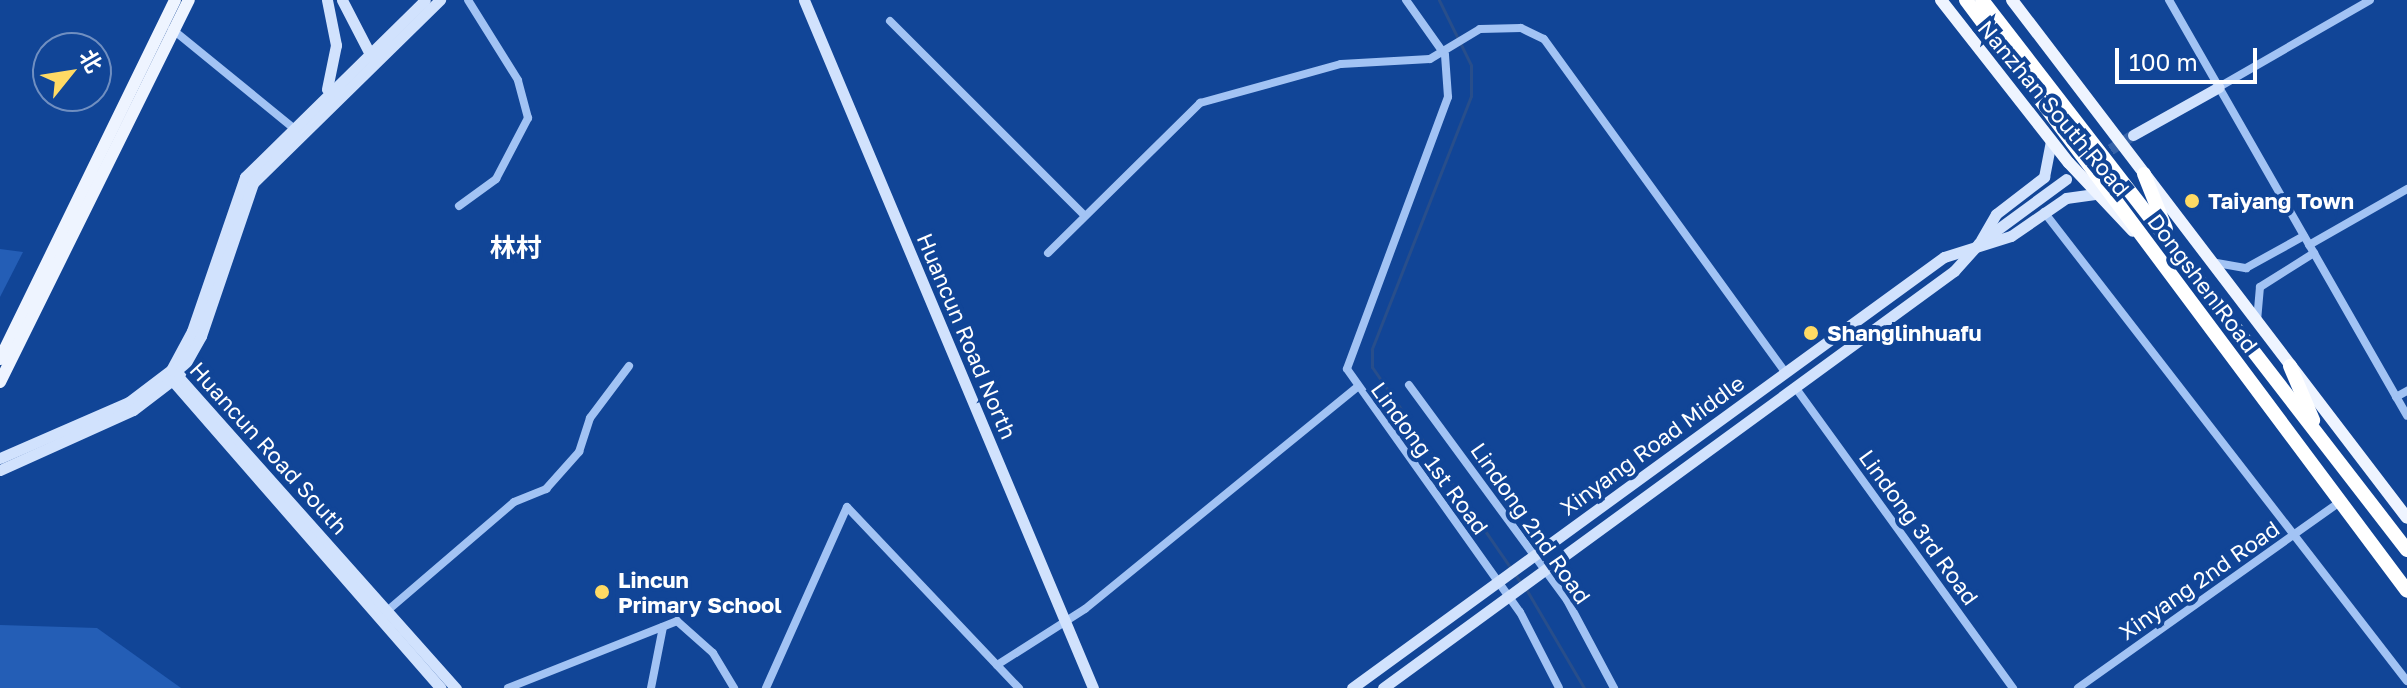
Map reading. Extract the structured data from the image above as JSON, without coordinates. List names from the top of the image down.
{
  "streets": {
    "highway": ["Dongshen Road"],
    "main road": [
      "Nanzhan South Road",
      "Huancun Road North",
      "Xinyang Road Middle",
      "Huancun Road South"
    ],
    "street": [
      "Lindong 1st Road",
      "Lindong 2nd Road",
      "Lindong 3rd Road",
      "Xinyang 2nd Road"
    ]
  },
  "crossings": [
    ["Nanzhan South Road", "Dongshen Road"],
    ["Dongshen Road", "Xinyang 2nd Road"],
    ["Xinyang Road Middle", "Lindong 1st Road"],
    ["Xinyang Road Middle", "Lindong 2nd Road"],
    ["Xinyang Road Middle", "Lindong 3rd Road"]
  ],
  "districts": ["林村"],
  "places": ["Taiyang Town", "Shanglinhuafu", "Lincun Primary School"],
  "scale_bar": "100 m",
  "north": "top right"
}
